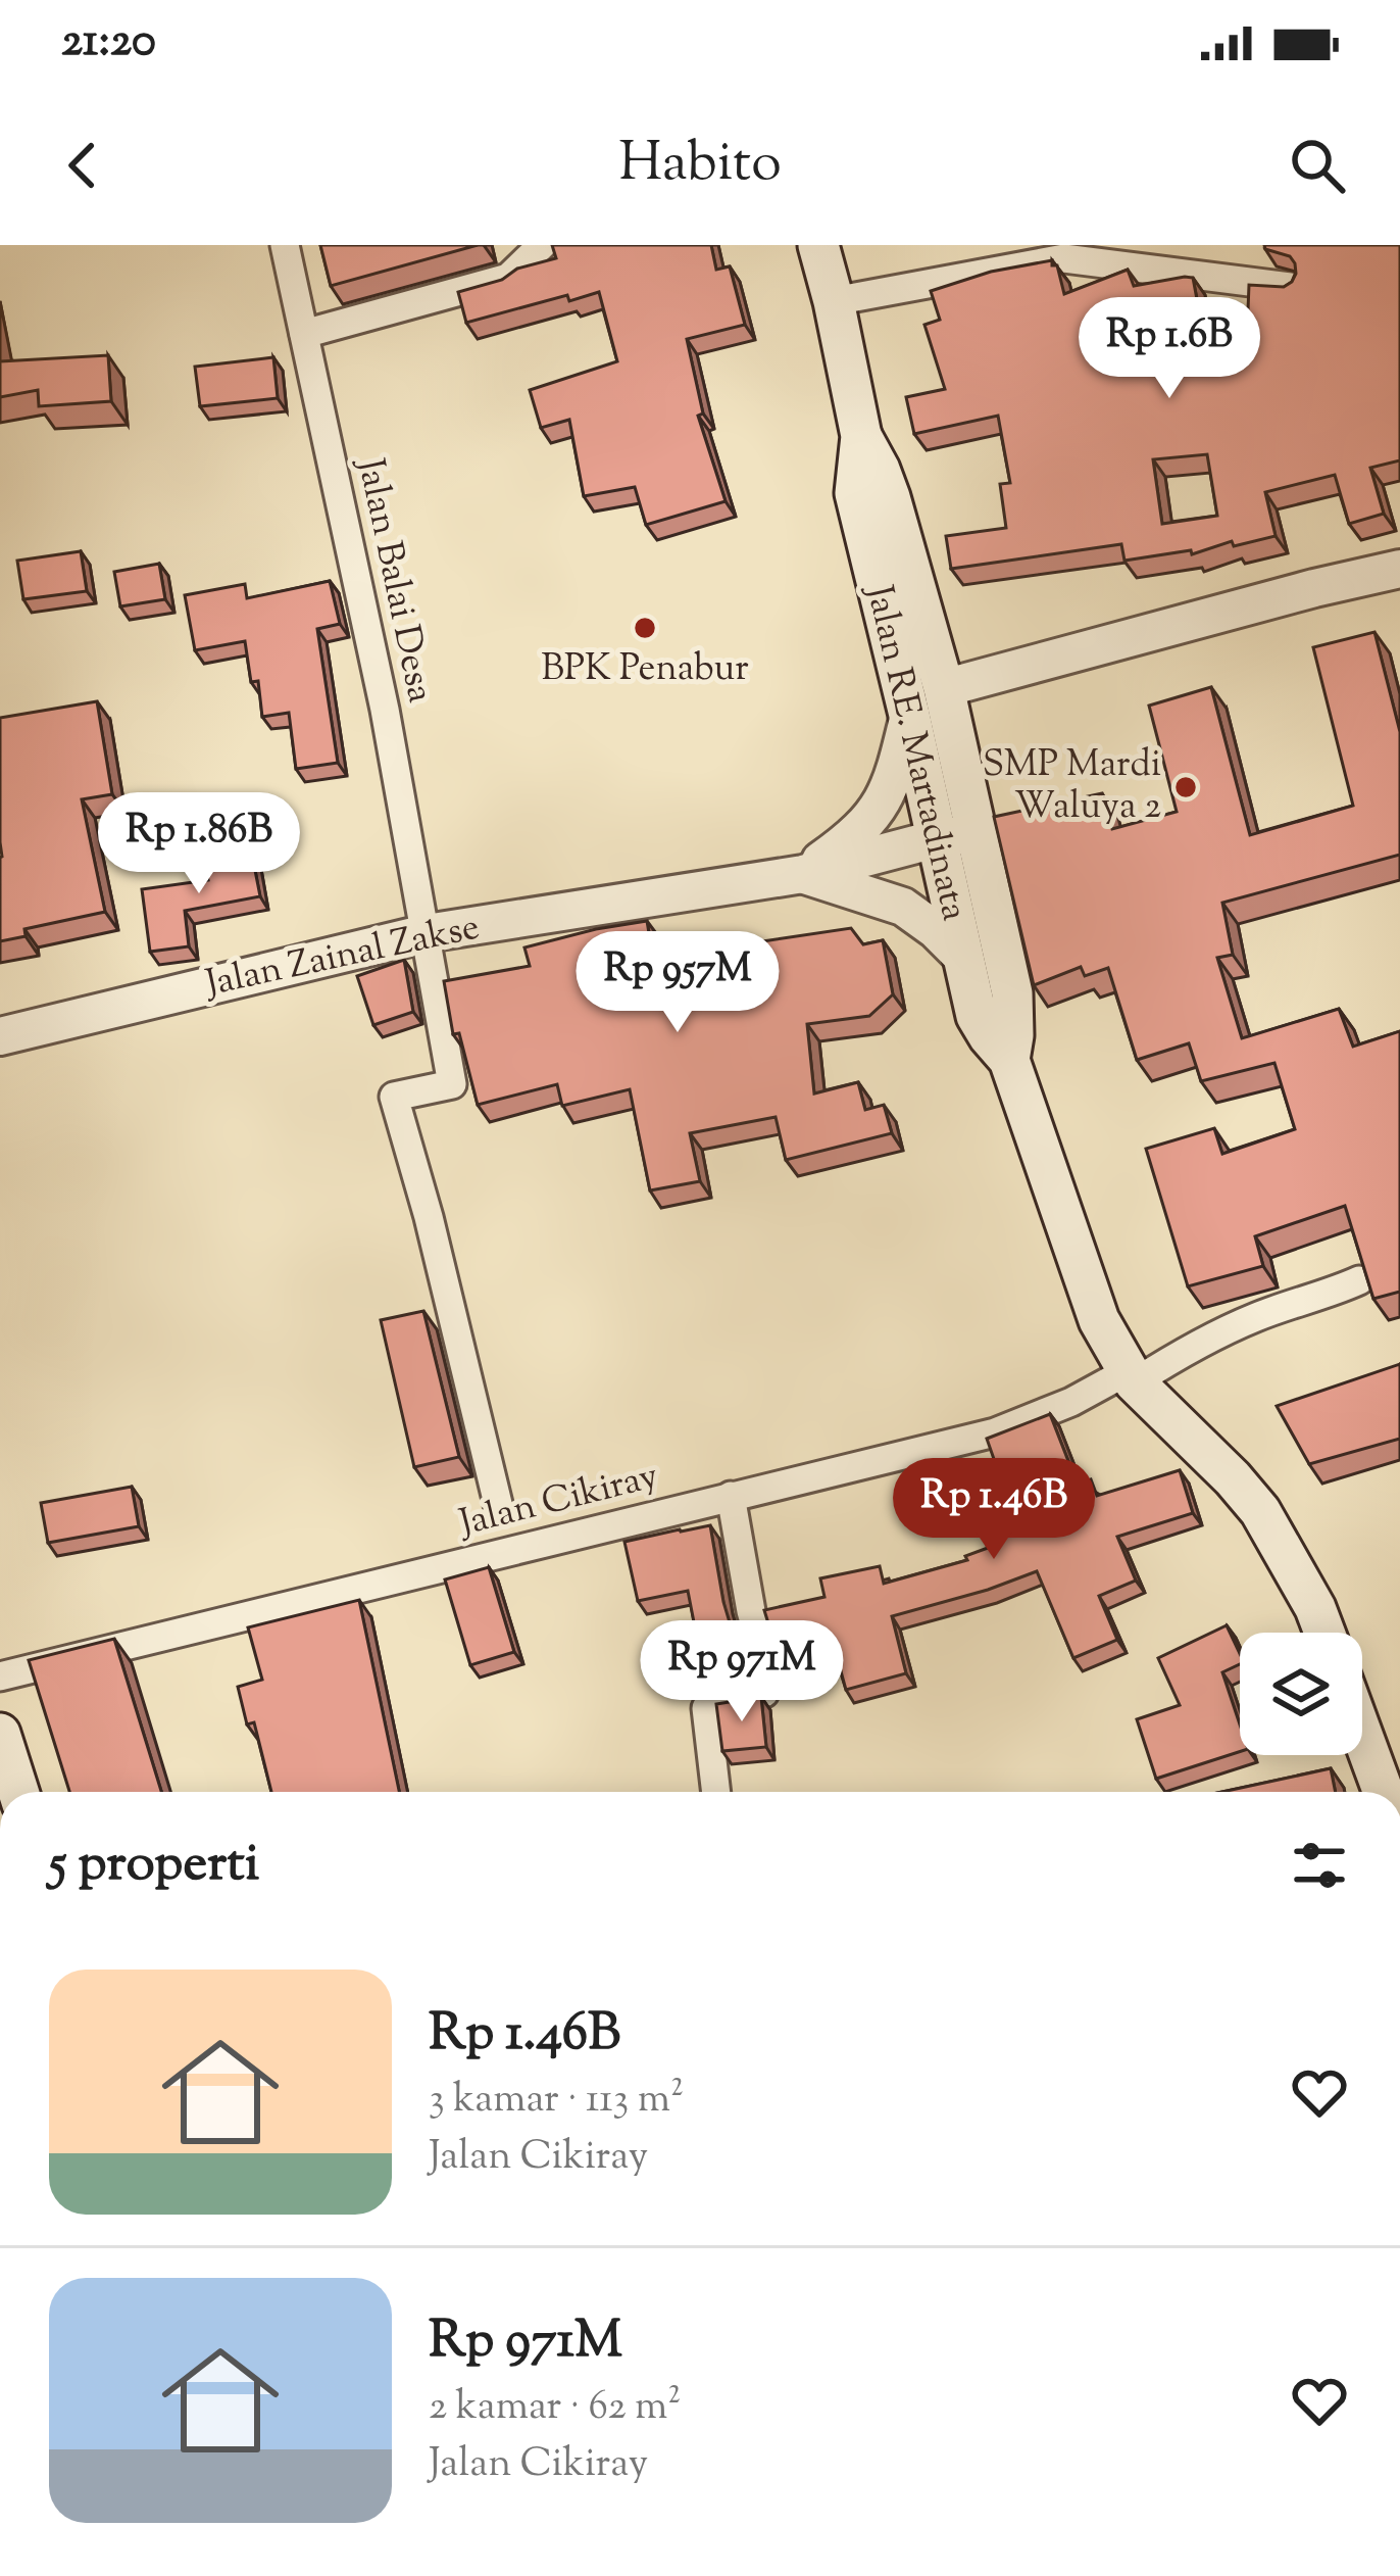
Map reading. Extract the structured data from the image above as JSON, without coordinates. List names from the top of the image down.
{
  "streets": {
    "main road": ["Jalan RE. Martadinata"],
    "street": ["Jalan Balai Desa", "Jalan Zainal Zakse", "Jalan Cikiray"]
  },
  "crossings": [
    ["Jalan Balai Desa", "Jalan Zainal Zakse"],
    ["Jalan RE. Martadinata", "Jalan Zainal Zakse"],
    ["Jalan RE. Martadinata", "Jalan Cikiray"]
  ],
  "places": ["BPK Penabur", "SMP Mardi Waluya 2"],
  "page": {
    "status": "21:20",
    "header": "Habito",
    "price": [
      "Rp 1.6B",
      "Rp 1.86B",
      "Rp 957M",
      "Rp 1.46B",
      "Rp 971M"
    ],
    "heading": "5 properti",
    "list": [
      {
        "name": "Rp 1.46B",
        "note": "3 kamar · 113 m² · Jalan Cikiray"
      },
      {
        "name": "Rp 971M",
        "note": "2 kamar · 62 m² · Jalan Cikiray"
      }
    ]
  }
}
